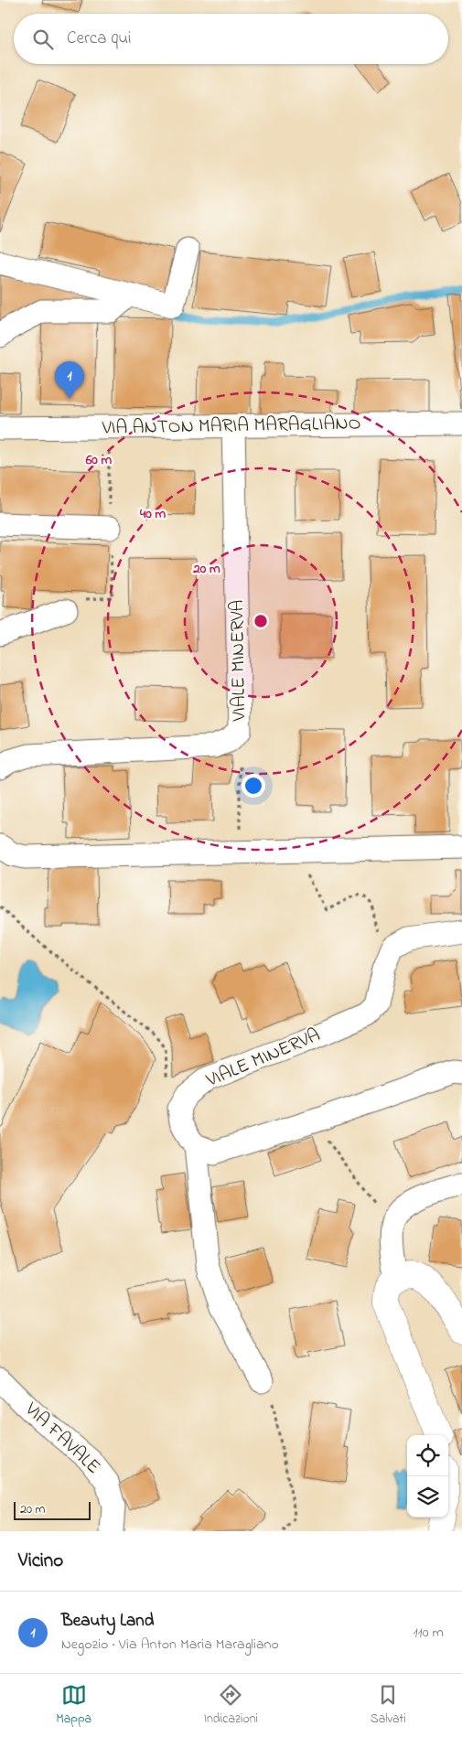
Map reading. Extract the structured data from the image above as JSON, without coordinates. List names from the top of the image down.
{
  "streets": {
    "street": ["VIA ANTON MARIA MARAGLIANO", "VIALE MINERVA", "VIA FAVALE"]
  },
  "crossings": [
    ["VIA ANTON MARIA MARAGLIANO", "VIALE MINERVA"]
  ],
  "scale_bar": "20 m",
  "page": {
    "search": "Cerca qui",
    "pins": "1",
    "scale": "20 m",
    "heading": "Vicino",
    "list": [
      {
        "mark": "1",
        "name": "Beauty Land",
        "note": "Negozio · Via Anton Maria Maragliano",
        "value": "110 m"
      }
    ],
    "nav": ["Mappa", "Indicazioni", "Salvati"]
  },
  "rings": ["60 m", "40 m", "20 m"]
}
